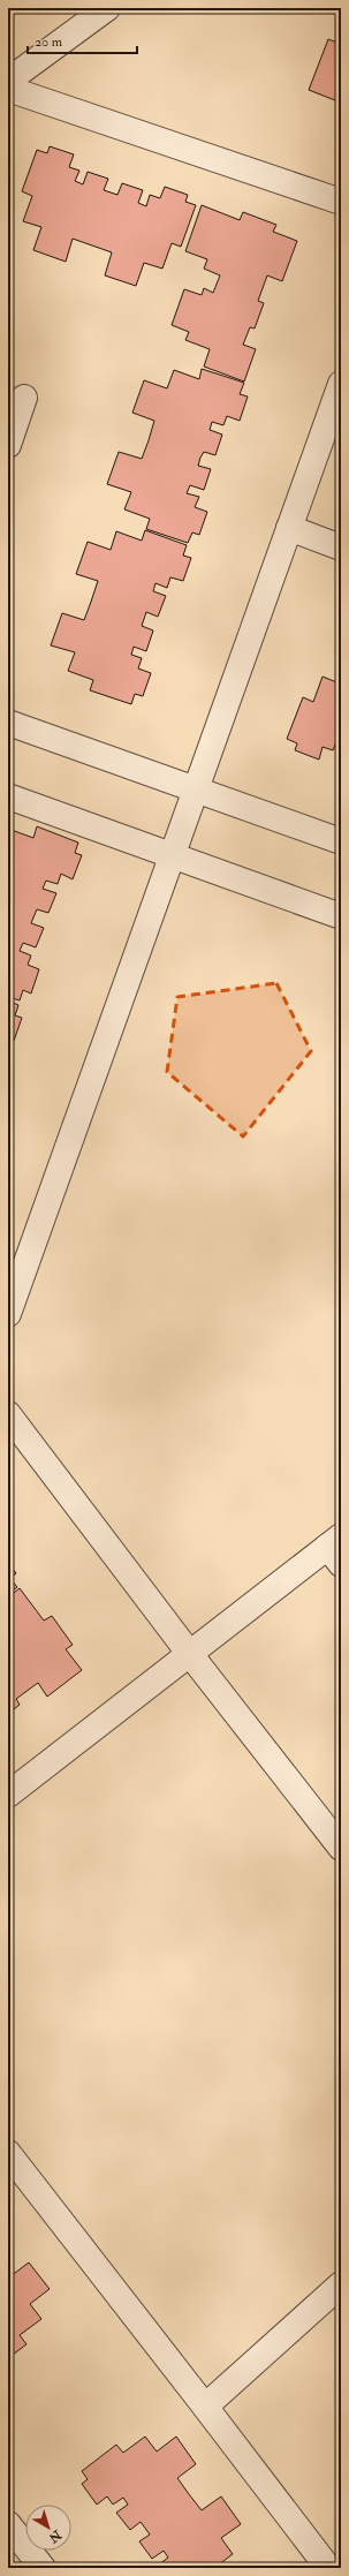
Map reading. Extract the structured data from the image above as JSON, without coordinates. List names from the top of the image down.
{
  "scale_bar": "20 m",
  "north": "bottom right"
}
